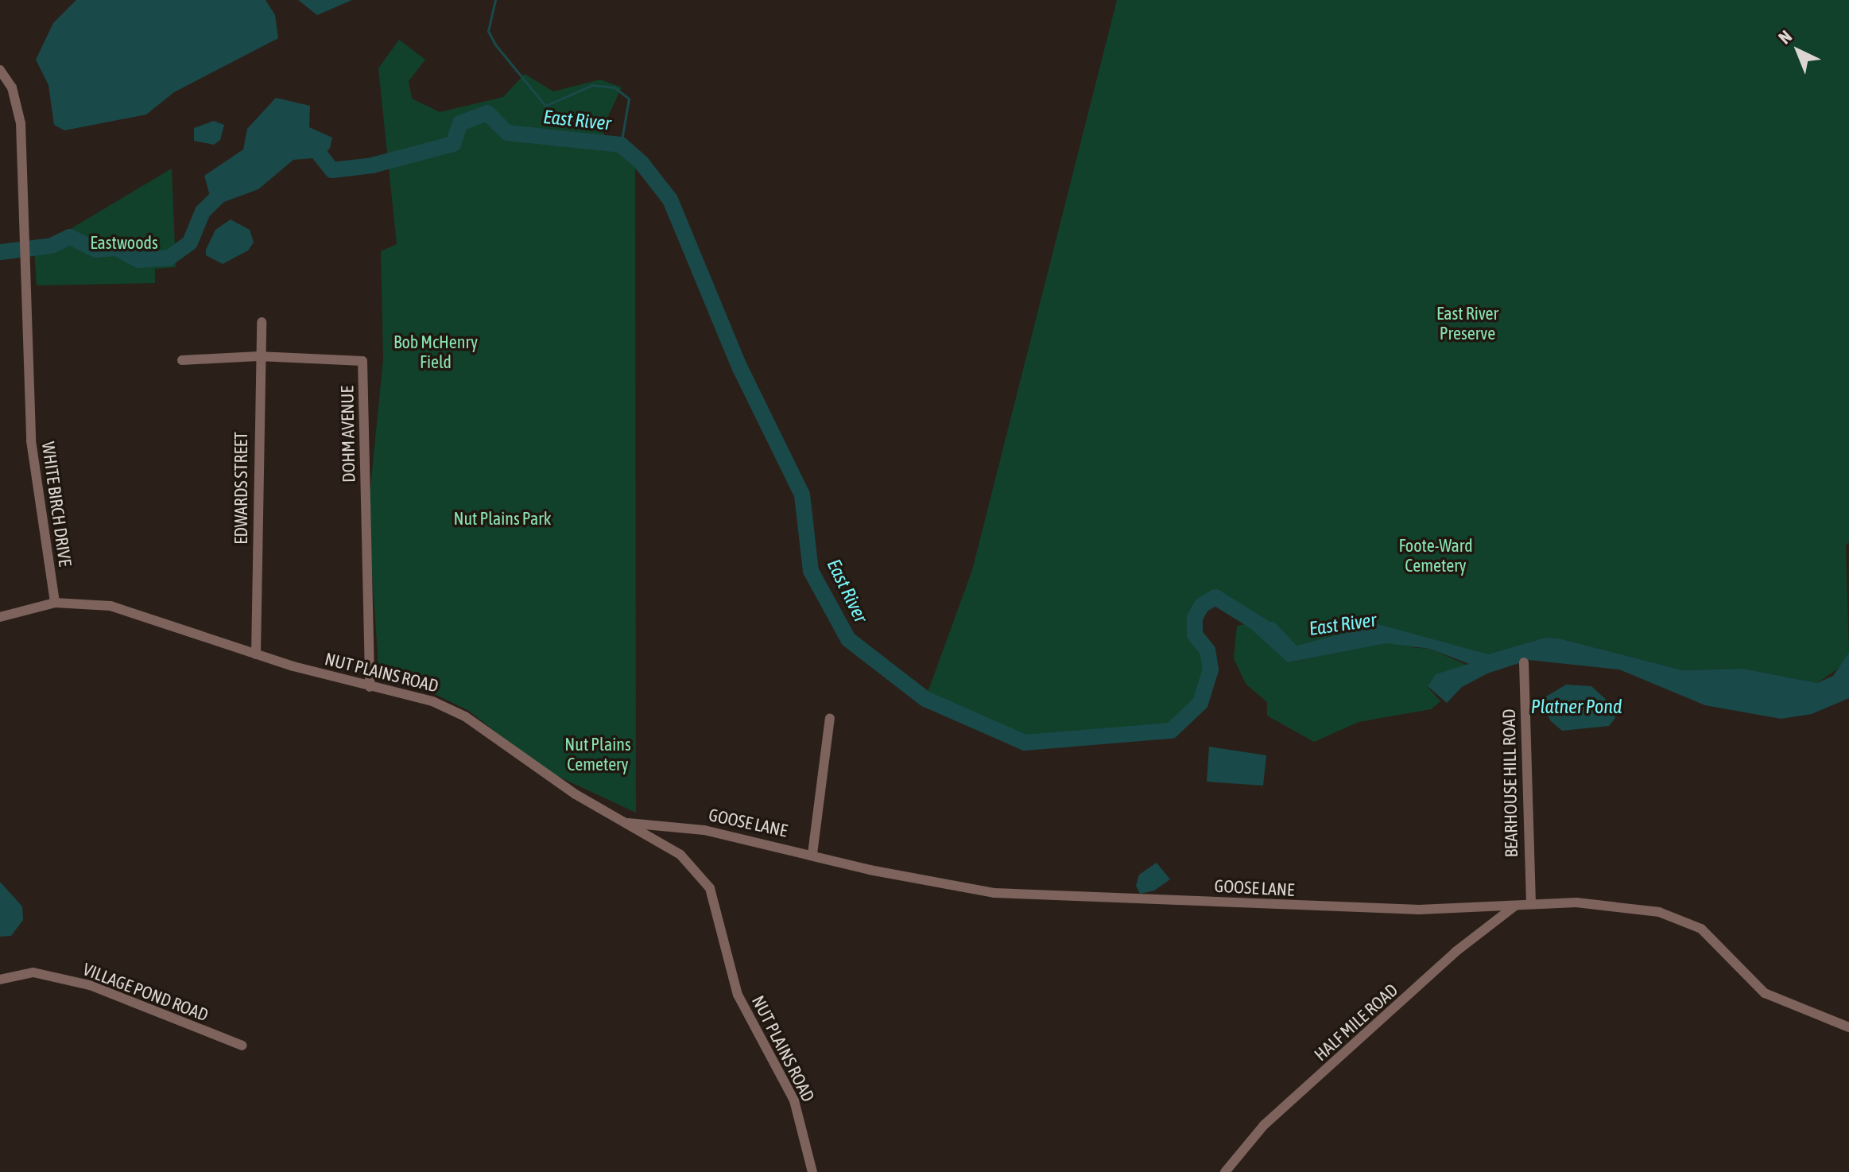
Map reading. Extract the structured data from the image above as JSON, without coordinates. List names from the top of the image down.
{
  "streets": {
    "street": [
      "DOHM AVENUE",
      "EDWARDS STREET",
      "WHITE BIRCH DRIVE",
      "NUT PLAINS ROAD",
      "BEARHOUSE HILL ROAD",
      "GOOSE LANE",
      "VILLAGE POND ROAD",
      "HALF MILE ROAD"
    ]
  },
  "crossings": [
    ["DOHM AVENUE", "EDWARDS STREET"],
    ["DOHM AVENUE", "NUT PLAINS ROAD"],
    ["EDWARDS STREET", "NUT PLAINS ROAD"],
    ["WHITE BIRCH DRIVE", "NUT PLAINS ROAD"],
    ["NUT PLAINS ROAD", "GOOSE LANE"],
    ["BEARHOUSE HILL ROAD", "GOOSE LANE"],
    ["GOOSE LANE", "HALF MILE ROAD"]
  ],
  "water": ["East River", "Platner Pond"],
  "parks": [
    "Eastwoods",
    "East River Preserve",
    "Bob McHenry Field",
    "Nut Plains Park",
    "Foote-Ward Cemetery",
    "Nut Plains Cemetery"
  ],
  "north": "top left"
}
